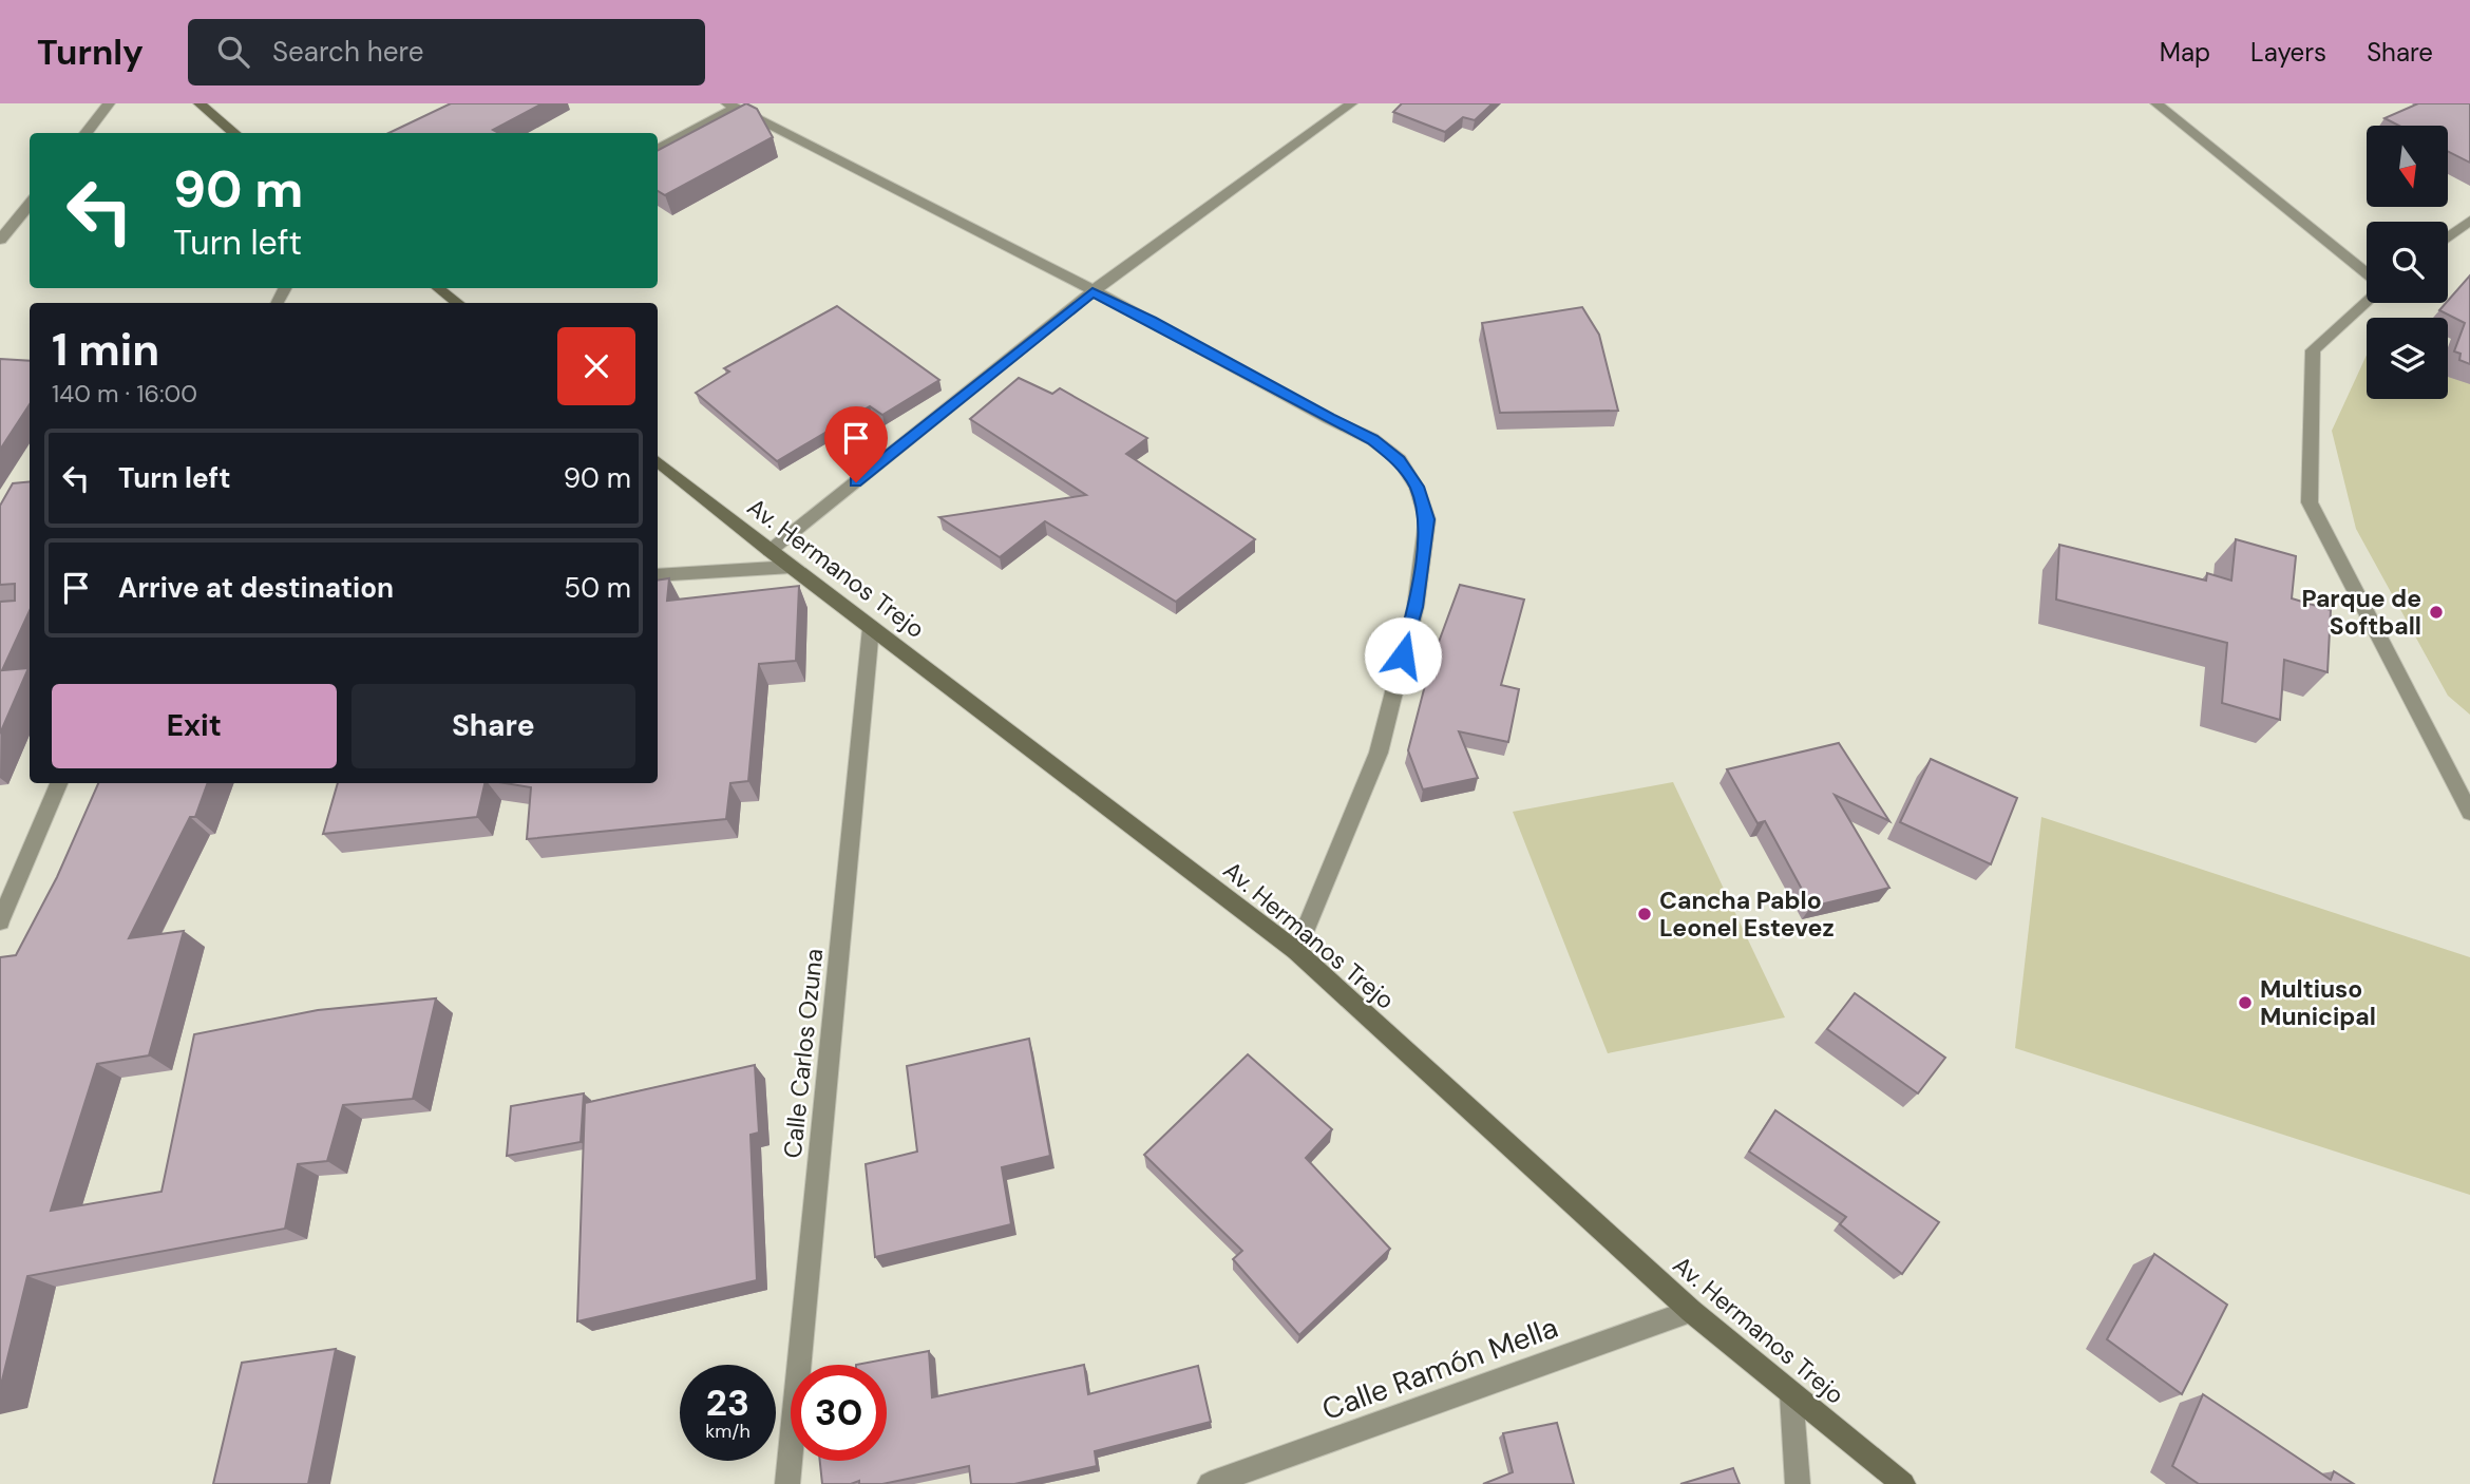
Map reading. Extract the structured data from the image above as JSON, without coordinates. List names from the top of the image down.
{
  "streets": {
    "main road": ["Av. Hermanos Trejo"],
    "street": ["Calle Carlos Ozuna", "Calle Ramón Mella"]
  },
  "crossings": [
    ["Av. Hermanos Trejo", "Calle Carlos Ozuna"],
    ["Av. Hermanos Trejo", "Calle Ramón Mella"]
  ],
  "places": ["Parque de Softball", "Cancha Pablo Leonel Estevez", "Multiuso Municipal"],
  "north": "bottom",
  "page": {
    "header": "Turnly",
    "search": "Search here",
    "nav": ["Map", "Layers", "Share"],
    "turn": ["90 m", "Turn left"],
    "heading": ["1 min", "140 m · 16:00"],
    "list": [
      {
        "name": "Turn left",
        "value": "90 m"
      },
      {
        "name": "Arrive at destination",
        "value": "50 m"
      }
    ],
    "buttons": ["Exit", "Share"],
    "speed": "23 km/h",
    "limit": "30"
  }
}
